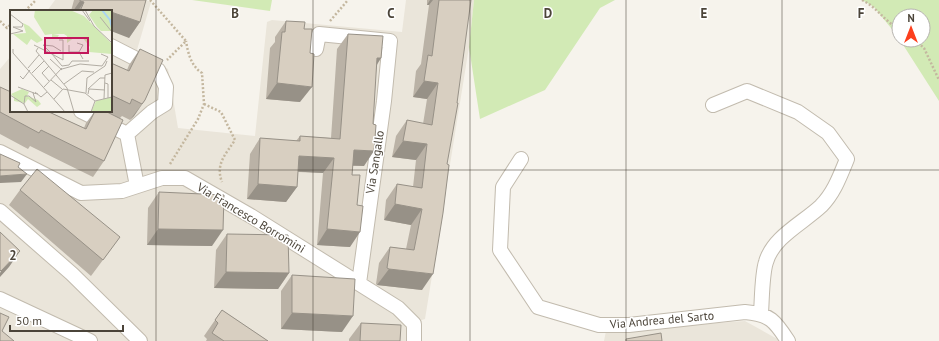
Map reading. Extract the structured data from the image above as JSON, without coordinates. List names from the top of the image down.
{
  "streets": {
    "street": ["Via Sangallo", "Via Francesco Borromini", "Via Andrea del Sarto"]
  },
  "crossings": [
    ["Via Sangallo", "Via Francesco Borromini"]
  ],
  "scale_bar": "50 m",
  "north": "top",
  "grid": {
    "columns": [
      "B",
      "C",
      "D",
      "E",
      "F"
    ],
    "rows": ["2"]
  }
}
